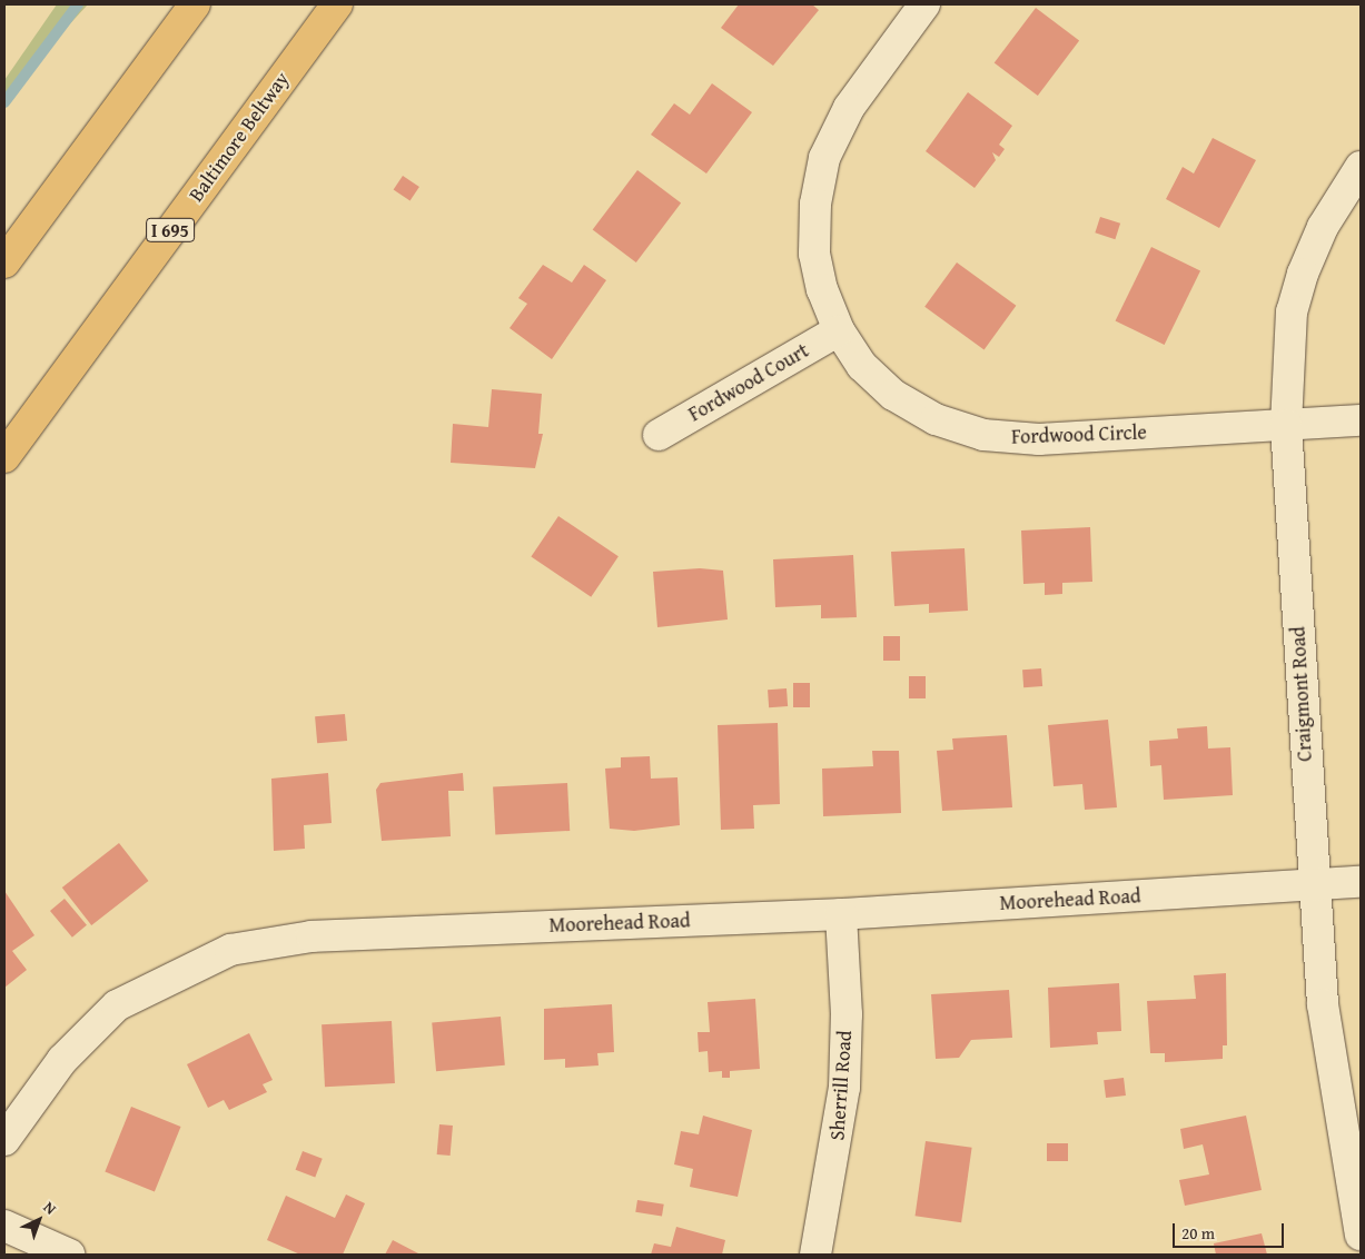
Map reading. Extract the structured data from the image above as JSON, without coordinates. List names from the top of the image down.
{
  "streets": {
    "highway": ["Baltimore Beltway", "I 695"],
    "street": [
      "Fordwood Court",
      "Fordwood Circle",
      "Craigmont Road",
      "Moorehead Road",
      "Sherrill Road"
    ]
  },
  "crossings": [
    ["Fordwood Court", "Fordwood Circle"],
    ["Fordwood Circle", "Craigmont Road"],
    ["Craigmont Road", "Moorehead Road"],
    ["Moorehead Road", "Sherrill Road"]
  ],
  "scale_bar": "20 m",
  "north": "top right"
}
